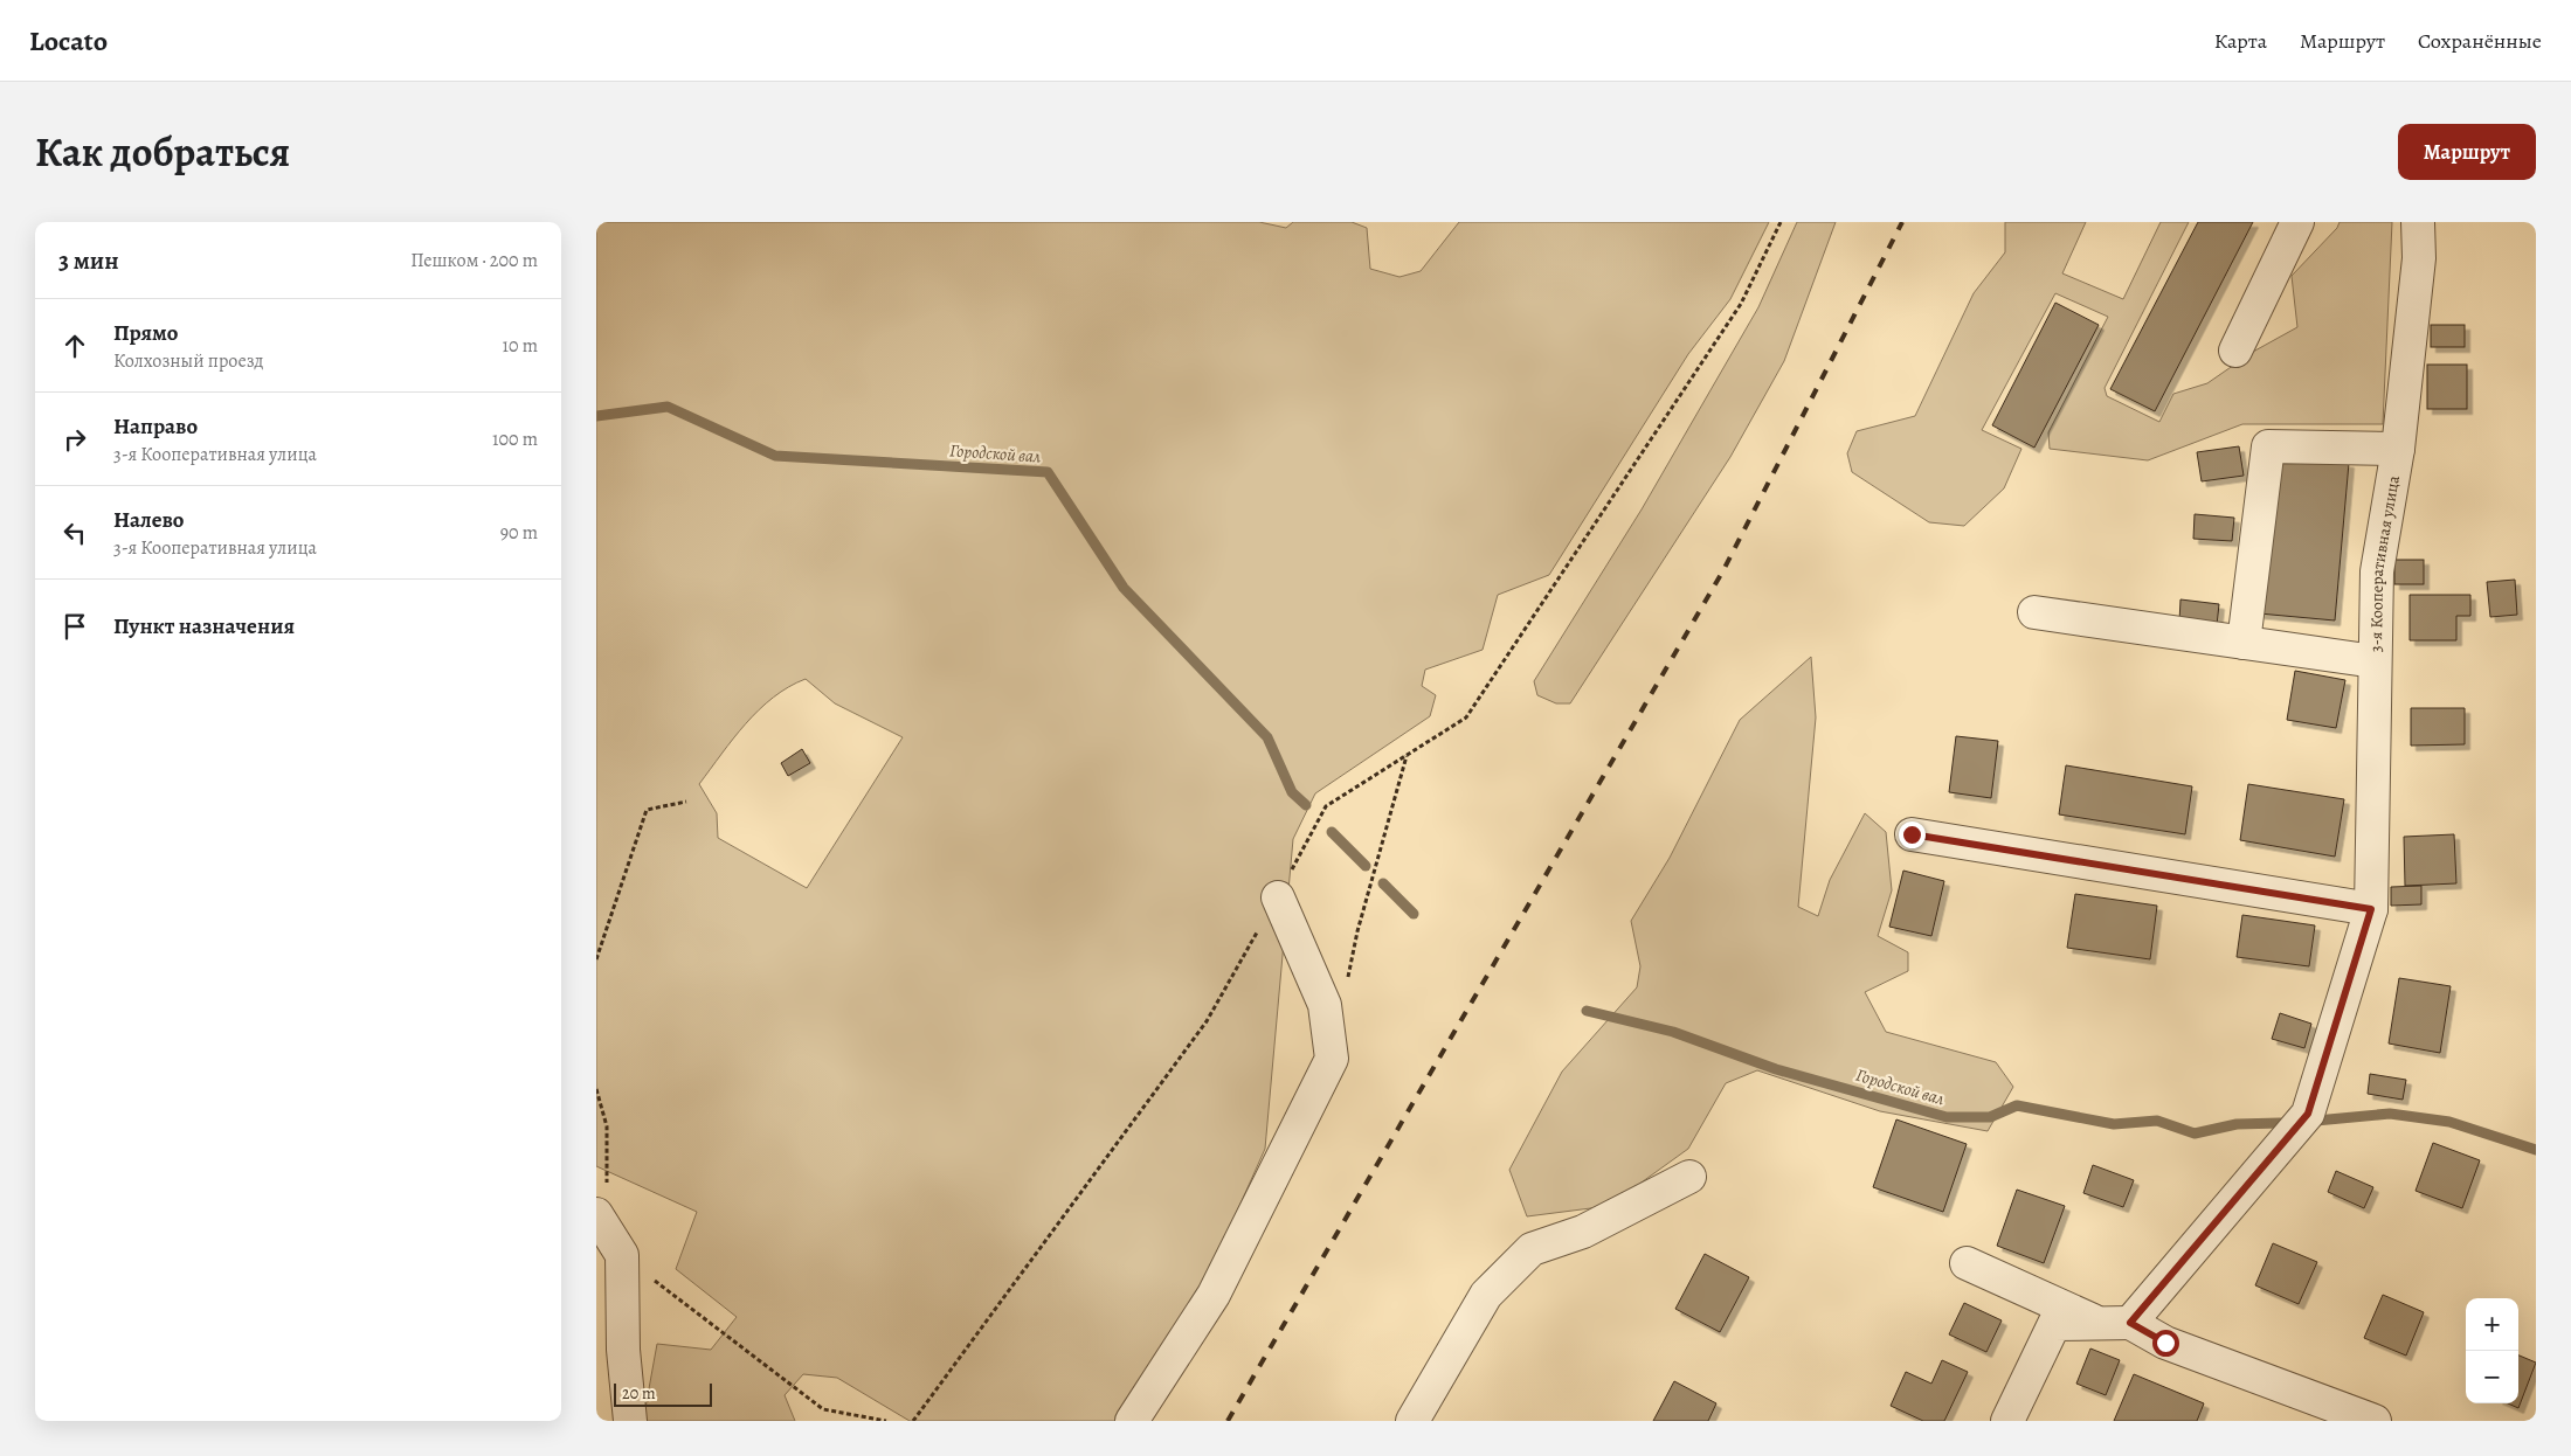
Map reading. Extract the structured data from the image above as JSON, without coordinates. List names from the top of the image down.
{
  "streets": {
    "street": ["3-я Кооперативная улица"]
  },
  "water": ["Городской вал"],
  "scale_bar": "20 m",
  "page": {
    "header": "Locato",
    "nav": ["Карта", "Маршрут", "Сохранённые"],
    "title": "Как добраться",
    "buttons": "Маршрут",
    "heading": ["3 мин", "Пешком · 200 m"],
    "list": [
      ["Прямо", "Колхозный проезд", "10 m"],
      ["Направо", "3-я Кооперативная улица", "100 m"],
      ["Налево", "3-я Кооперативная улица", "90 m"],
      "Пункт назначения"
    ],
    "map_buttons": ["+", "−"],
    "scale": "20 m"
  }
}
